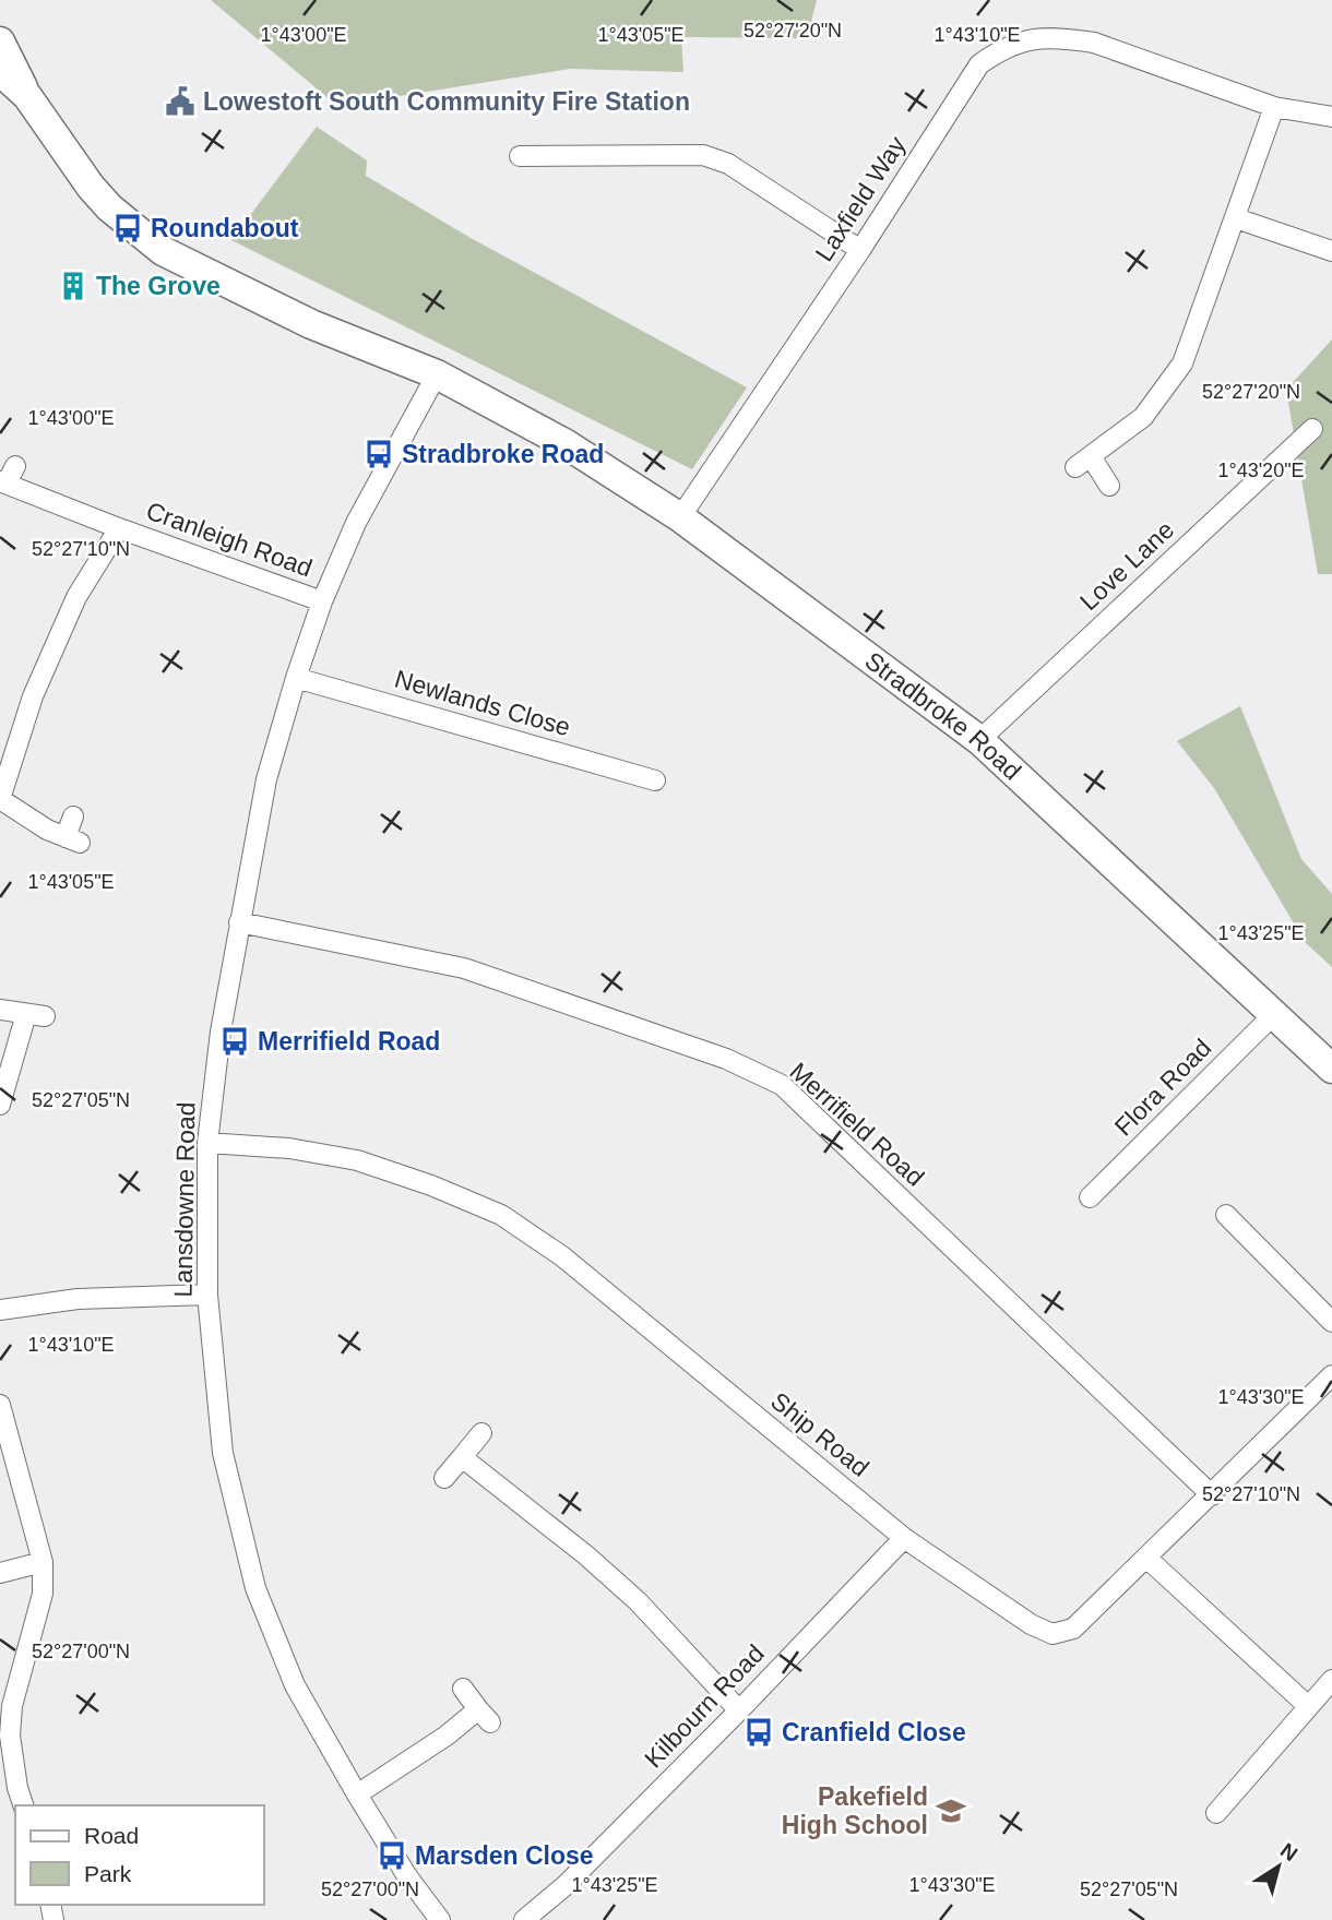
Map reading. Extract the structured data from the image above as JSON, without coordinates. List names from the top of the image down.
{
  "streets": {
    "main road": ["Stradbroke Road"],
    "street": [
      "Laxfield Way",
      "Cranleigh Road",
      "Love Lane",
      "Newlands Close",
      "Flora Road",
      "Merrifield Road",
      "Lansdowne Road",
      "Ship Road",
      "Kilbourn Road"
    ]
  },
  "crossings": [
    ["Laxfield Way", "Stradbroke Road"],
    ["Cranleigh Road", "Lansdowne Road"],
    ["Love Lane", "Stradbroke Road"],
    ["Newlands Close", "Lansdowne Road"],
    ["Stradbroke Road", "Flora Road"],
    ["Stradbroke Road", "Lansdowne Road"],
    ["Merrifield Road", "Lansdowne Road"],
    ["Merrifield Road", "Ship Road"],
    ["Lansdowne Road", "Ship Road"],
    ["Ship Road", "Kilbourn Road"]
  ],
  "places": {
    "public building": ["Lowestoft South Community Fire Station"],
    "bus stop": [
      "Roundabout",
      "Stradbroke Road",
      "Merrifield Road",
      "Cranfield Close",
      "Marsden Close"
    ],
    "building": ["The Grove"],
    "school or university": ["Pakefield High School"]
  },
  "legend": ["Road", "Park"],
  "north": "top right",
  "coordinates": [
    "52°27'20\"N",
    "1°43'00\"E",
    "1°43'05\"E",
    "1°43'10\"E",
    "1°43'20\"E",
    "52°27'10\"N",
    "1°43'25\"E",
    "52°27'05\"N",
    "1°43'30\"E",
    "52°27'00\"N"
  ]
}
